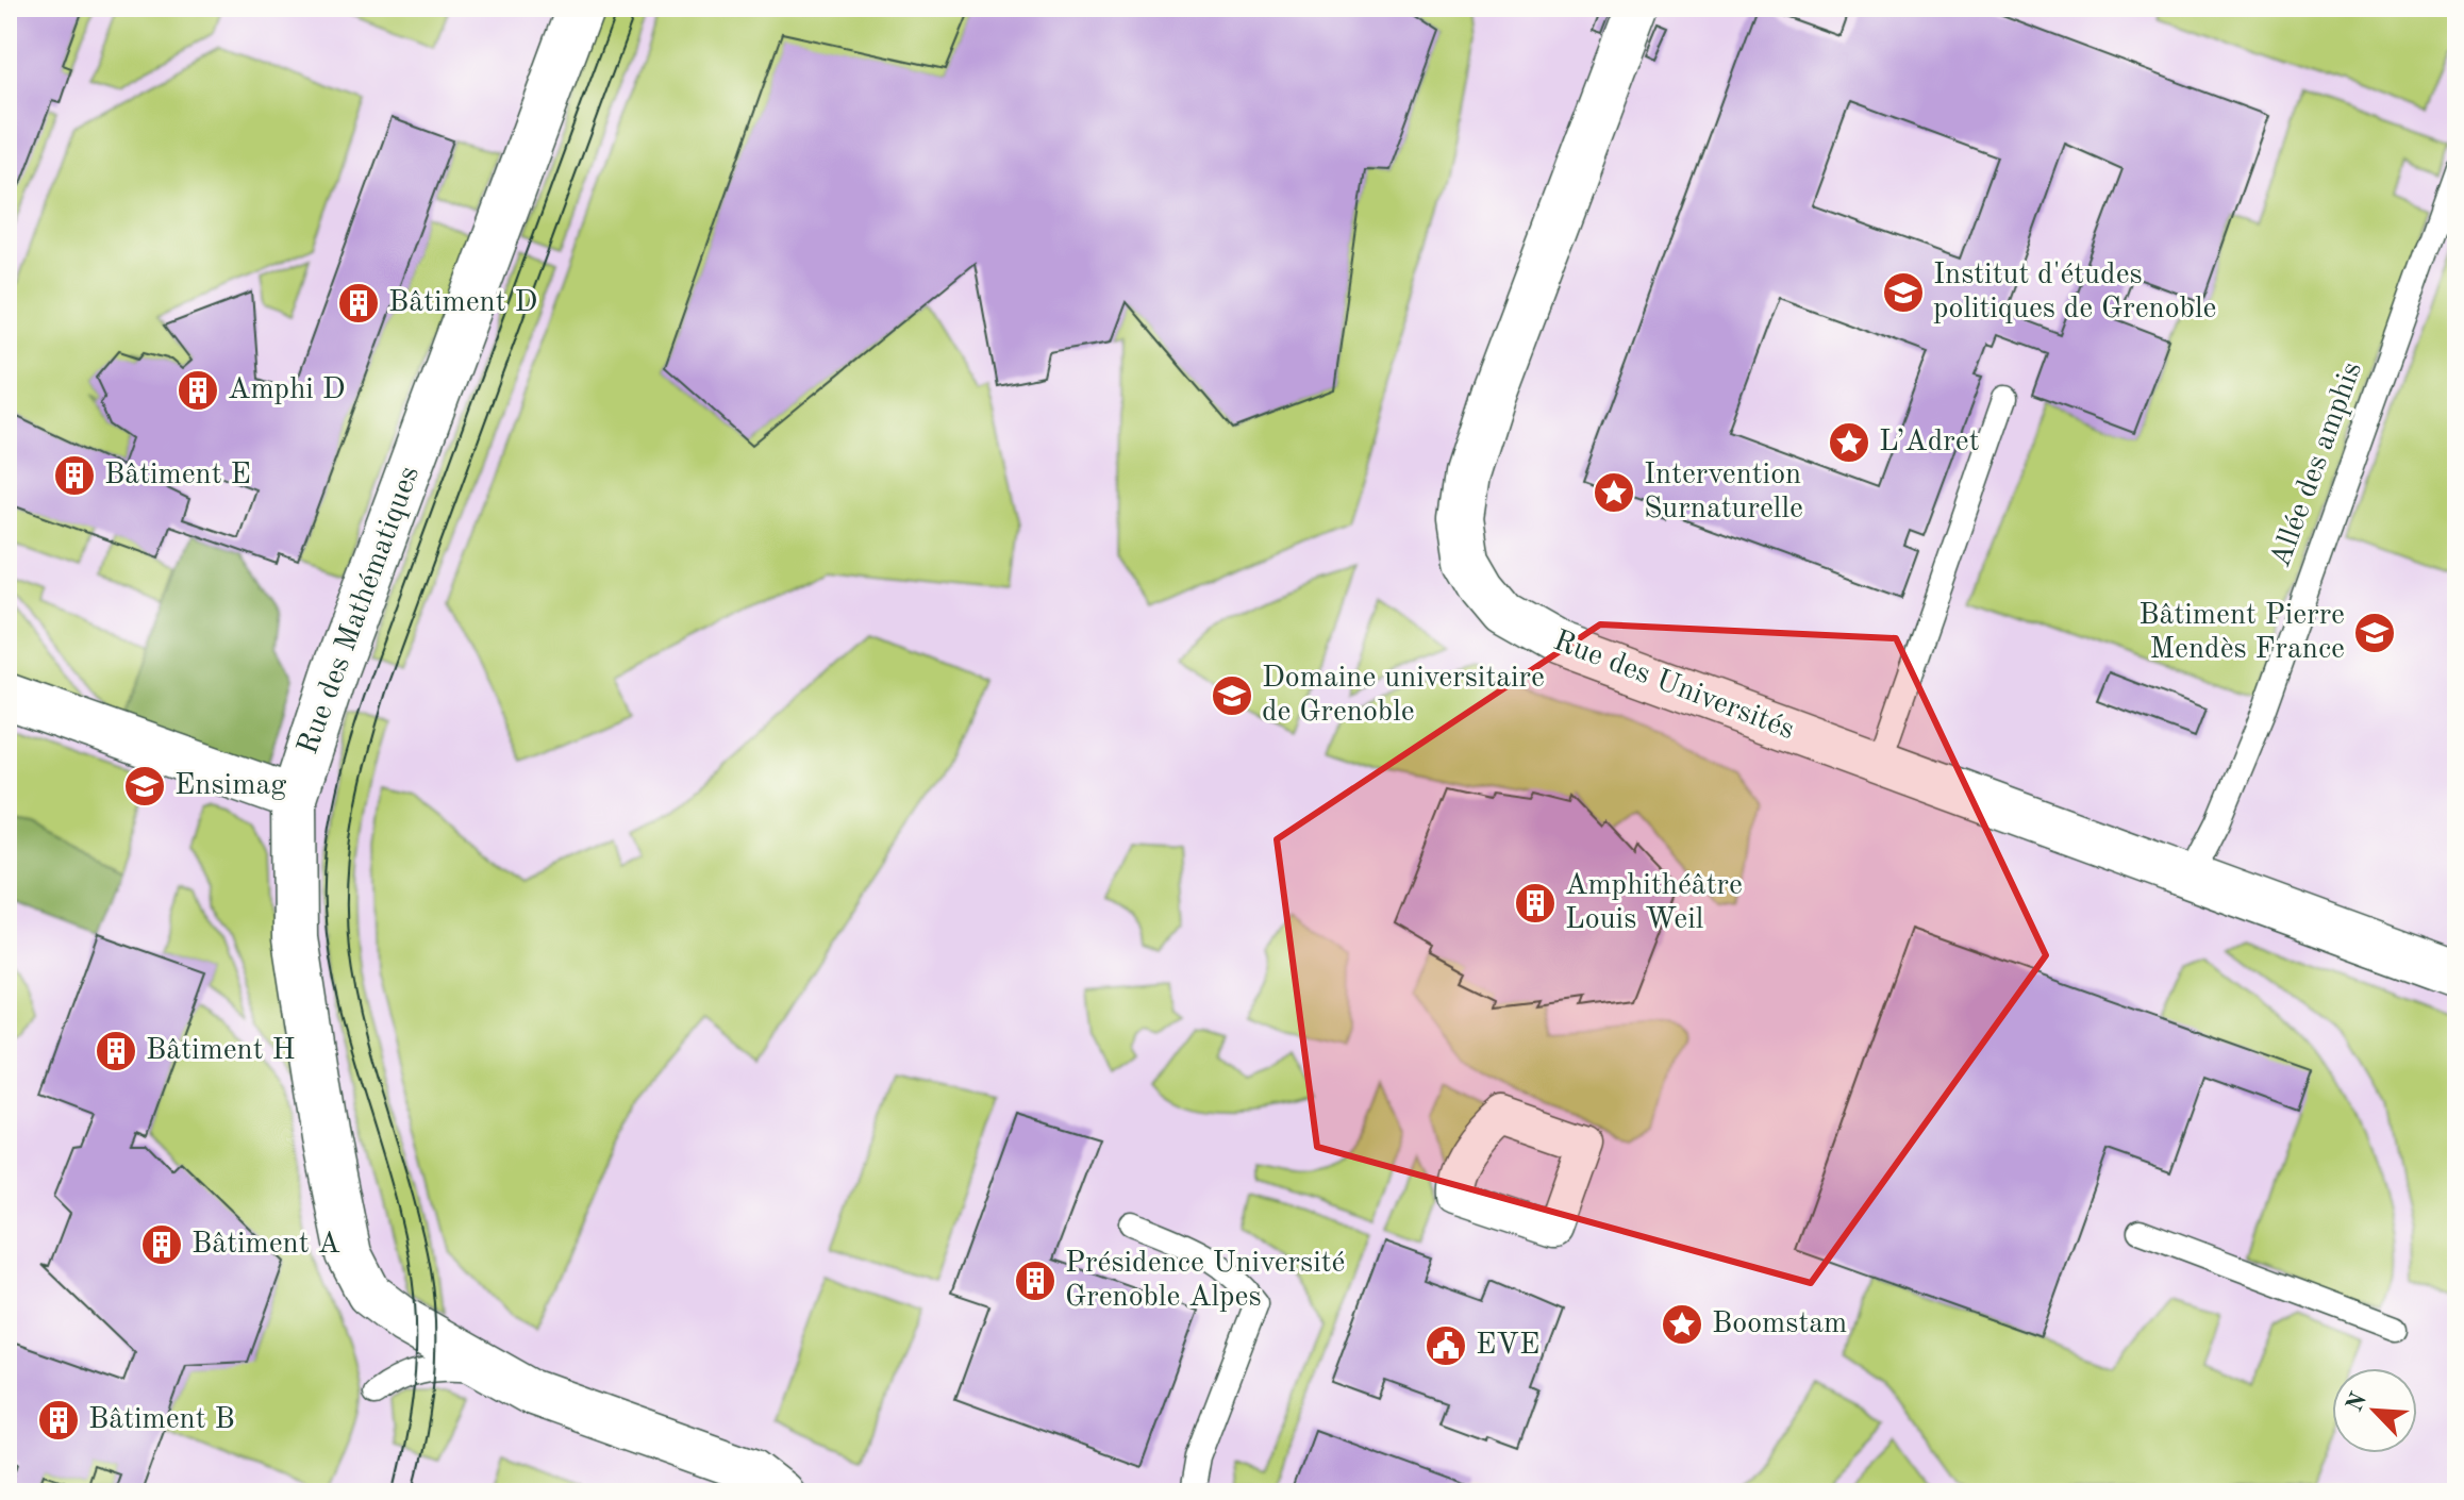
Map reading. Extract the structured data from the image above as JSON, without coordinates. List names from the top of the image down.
{
  "streets": {
    "street": ["Rue des Mathématiques", "Rue des Universités"],
    "lane": ["Allée des amphis"]
  },
  "crossings": [
    ["Allée des amphis", "Rue des Universités"]
  ],
  "places": {
    "school or university": [
      "Institut d'études politiques de Grenoble",
      "Bâtiment Pierre Mendès France",
      "Domaine universitaire de Grenoble",
      "Ensimag"
    ],
    "building": [
      "Bâtiment D",
      "Amphi D",
      "Bâtiment E",
      "Amphithéâtre Louis Weil",
      "Bâtiment H",
      "Bâtiment A",
      "Présidence Université Grenoble Alpes",
      "Bâtiment B"
    ],
    "place": ["L’Adret", "Intervention Surnaturelle", "Boomstam"],
    "public building": ["EVE"]
  },
  "north": "top left"
}
